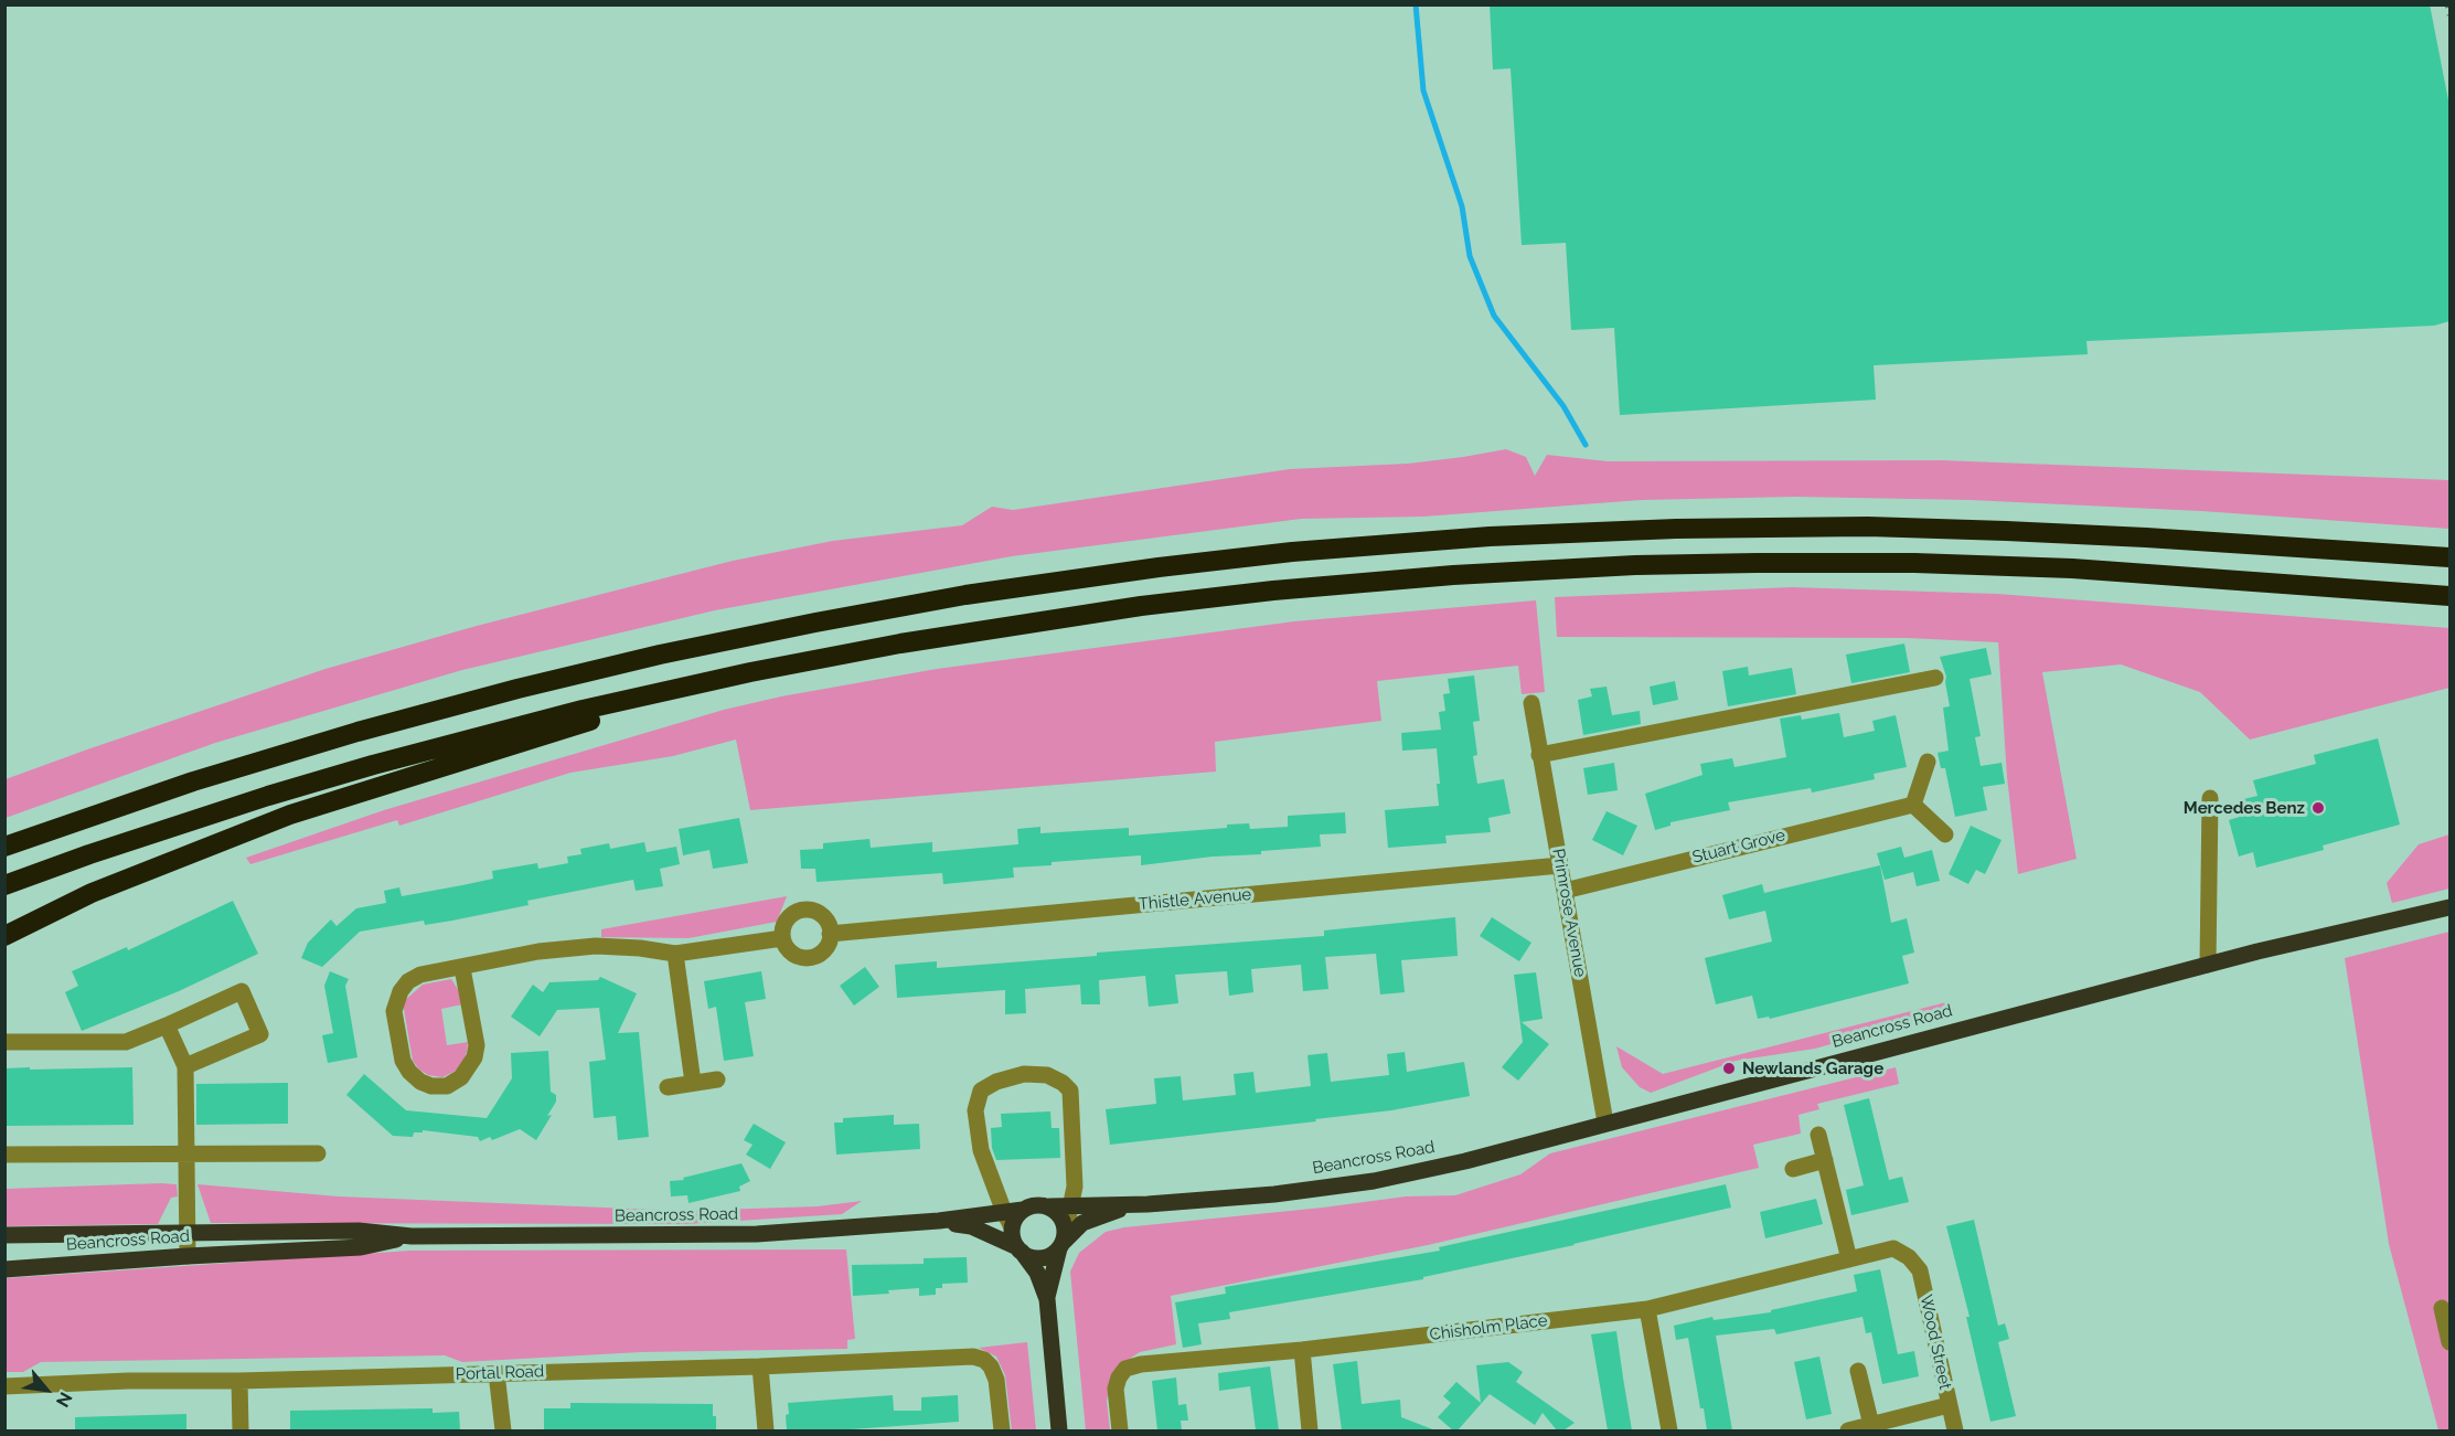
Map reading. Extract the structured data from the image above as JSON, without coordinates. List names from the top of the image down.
{
  "streets": {
    "main road": ["Beancross Road"],
    "street": [
      "Stuart Grove",
      "Thistle Avenue",
      "Primrose Avenue",
      "Chisholm Place",
      "Wood Street",
      "Portal Road"
    ]
  },
  "crossings": [
    ["Stuart Grove", "Primrose Avenue"],
    ["Thistle Avenue", "Primrose Avenue"],
    ["Primrose Avenue", "Beancross Road"],
    ["Chisholm Place", "Wood Street"]
  ],
  "places": ["Mercedes Benz", "Newlands Garage"],
  "north": "bottom right"
}
